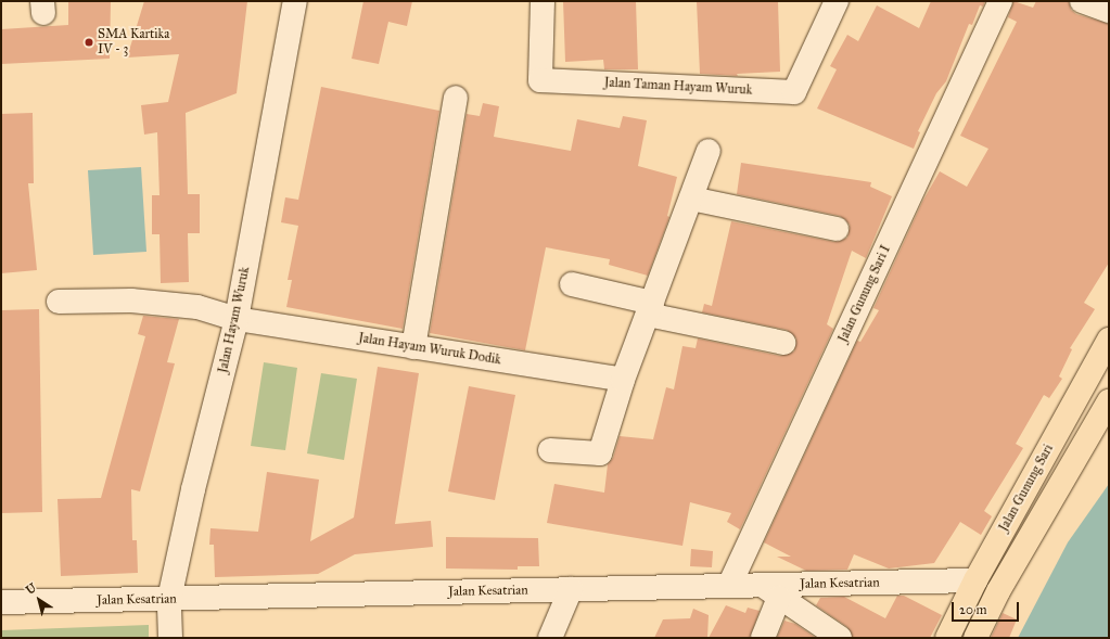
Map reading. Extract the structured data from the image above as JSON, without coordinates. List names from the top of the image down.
{
  "streets": {
    "main road": ["Jalan Gunung Sari"],
    "street": [
      "Jalan Taman Hayam Wuruk",
      "Jalan Gunung Sari I",
      "Jalan Hayam Wuruk",
      "Jalan Hayam Wuruk Dodik",
      "Jalan Kesatrian"
    ]
  },
  "crossings": [
    ["Jalan Gunung Sari I", "Jalan Kesatrian"],
    ["Jalan Hayam Wuruk", "Jalan Hayam Wuruk Dodik"],
    ["Jalan Hayam Wuruk", "Jalan Kesatrian"],
    ["Jalan Gunung Sari", "Jalan Kesatrian"]
  ],
  "places": ["SMA Kartika IV - 3"],
  "scale_bar": "20 m",
  "north": "top left"
}
